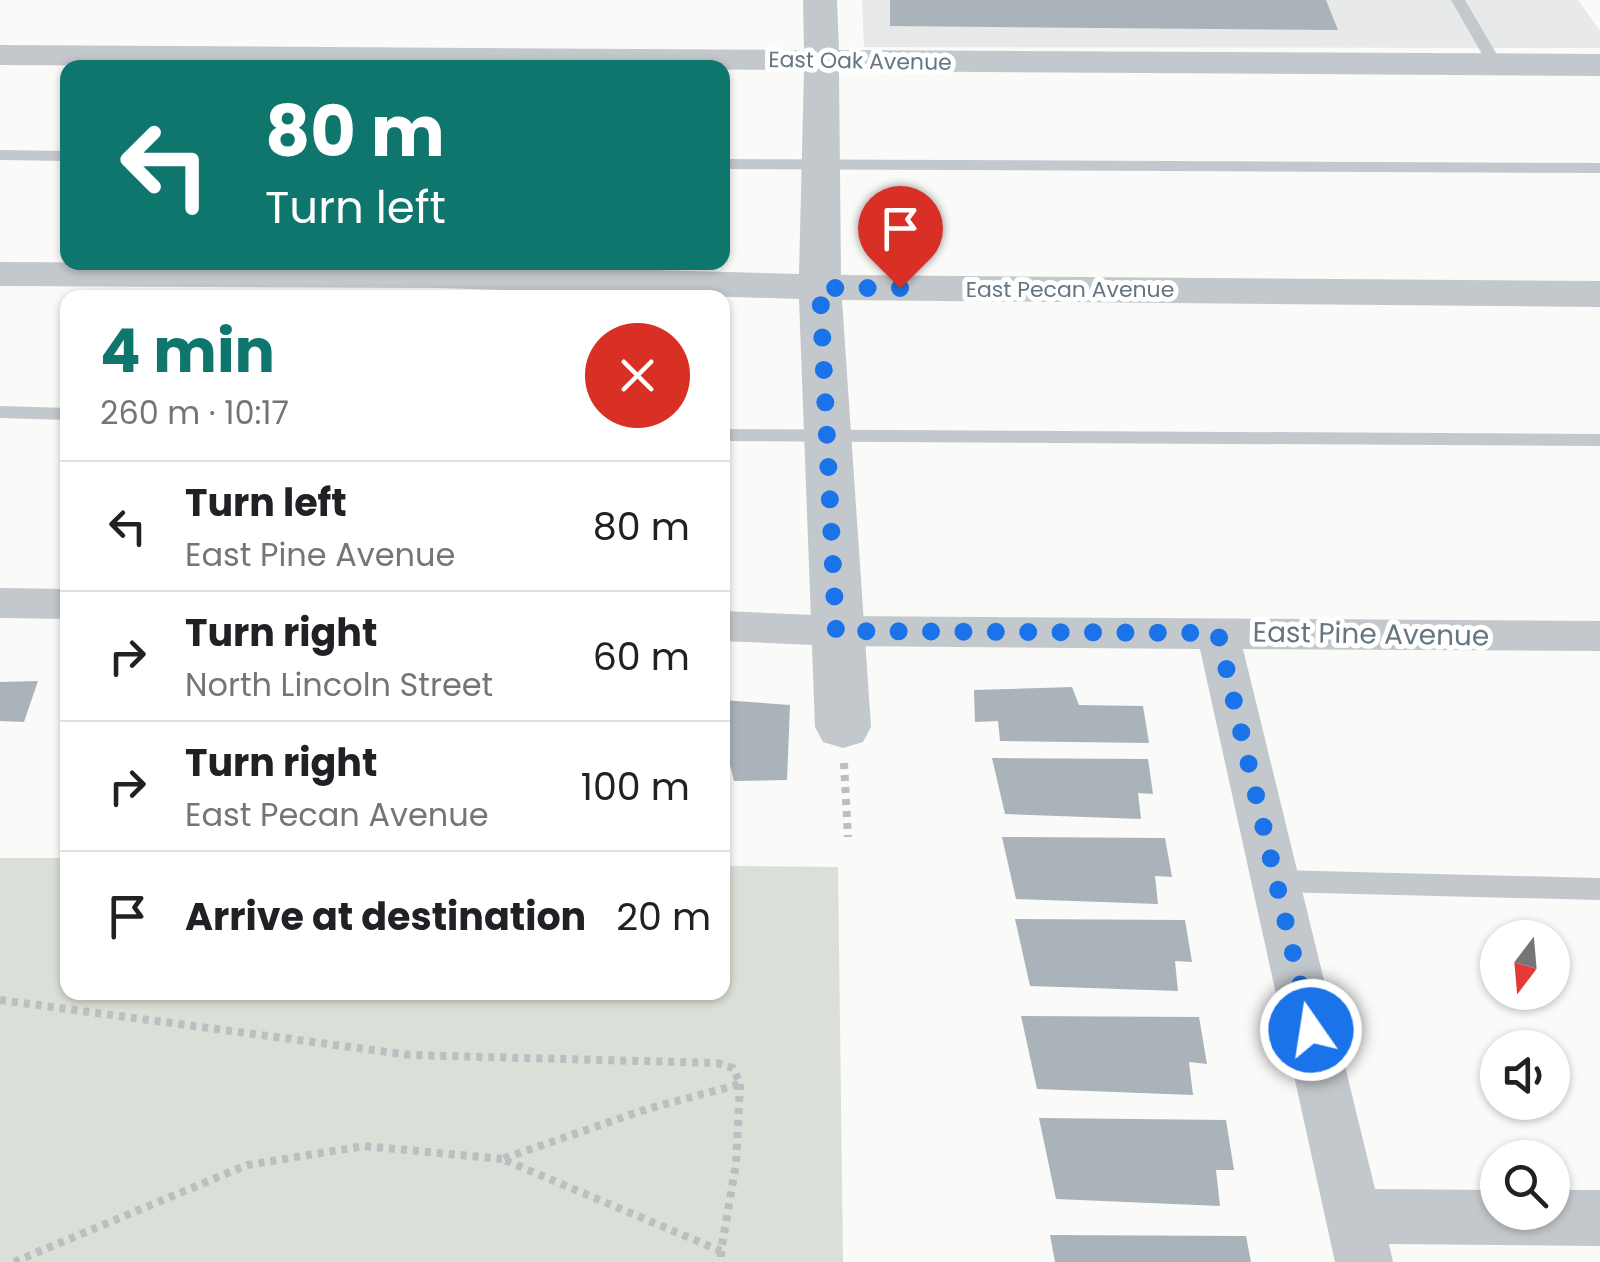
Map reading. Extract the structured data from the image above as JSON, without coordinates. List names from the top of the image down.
{
  "streets": {
    "street": ["East Oak Avenue", "East Pecan Avenue", "East Pine Avenue"]
  },
  "north": "bottom",
  "page": {
    "turn": ["80 m", "Turn left"],
    "heading": ["4 min", "260 m · 10:17"],
    "list": [
      {
        "name": "Turn left",
        "note": "East Pine Avenue",
        "value": "80 m"
      },
      {
        "name": "Turn right",
        "note": "North Lincoln Street",
        "value": "60 m"
      },
      {
        "name": "Turn right",
        "note": "East Pecan Avenue",
        "value": "100 m"
      },
      {
        "name": "Arrive at destination",
        "value": "20 m"
      }
    ]
  }
}
